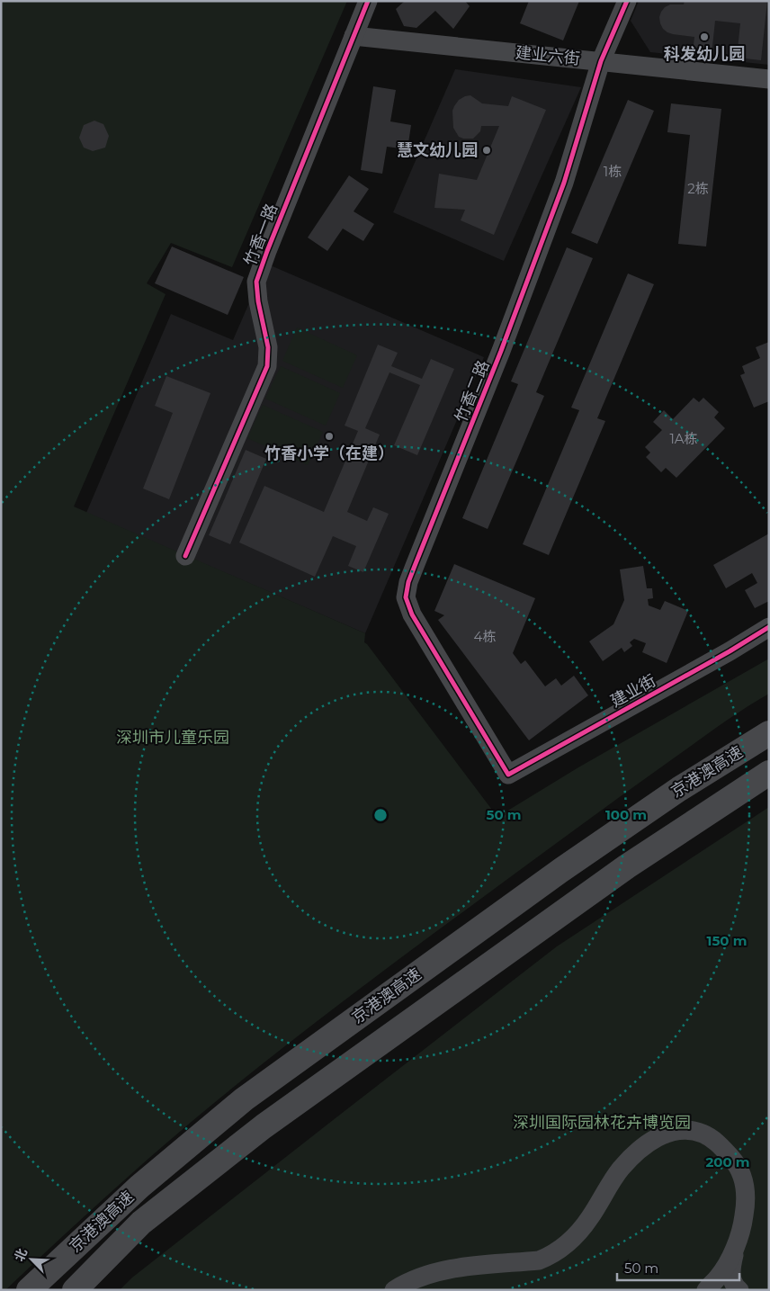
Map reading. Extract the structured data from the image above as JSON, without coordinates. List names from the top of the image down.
{
  "streets": {
    "highway": ["京港澳高速"],
    "street": [
      "建业六街",
      "竹香一路",
      "竹香二路",
      "建业街"
    ]
  },
  "crossings": [
    ["建业六街", "竹香一路"],
    ["建业六街", "竹香二路"],
    ["竹香二路", "建业街"]
  ],
  "parks": ["深圳市儿童乐园", "深圳国际园林花卉博览园"],
  "places": ["科发幼儿园", "慧文幼儿园", "竹香小学（在建）"],
  "house_numbers": [
    "1栋",
    "2栋",
    "1A栋",
    "4栋"
  ],
  "scale_bar": "50 m",
  "north": "top left",
  "rings": [
    "50 m",
    "100 m",
    "150 m",
    "200 m"
  ]
}
